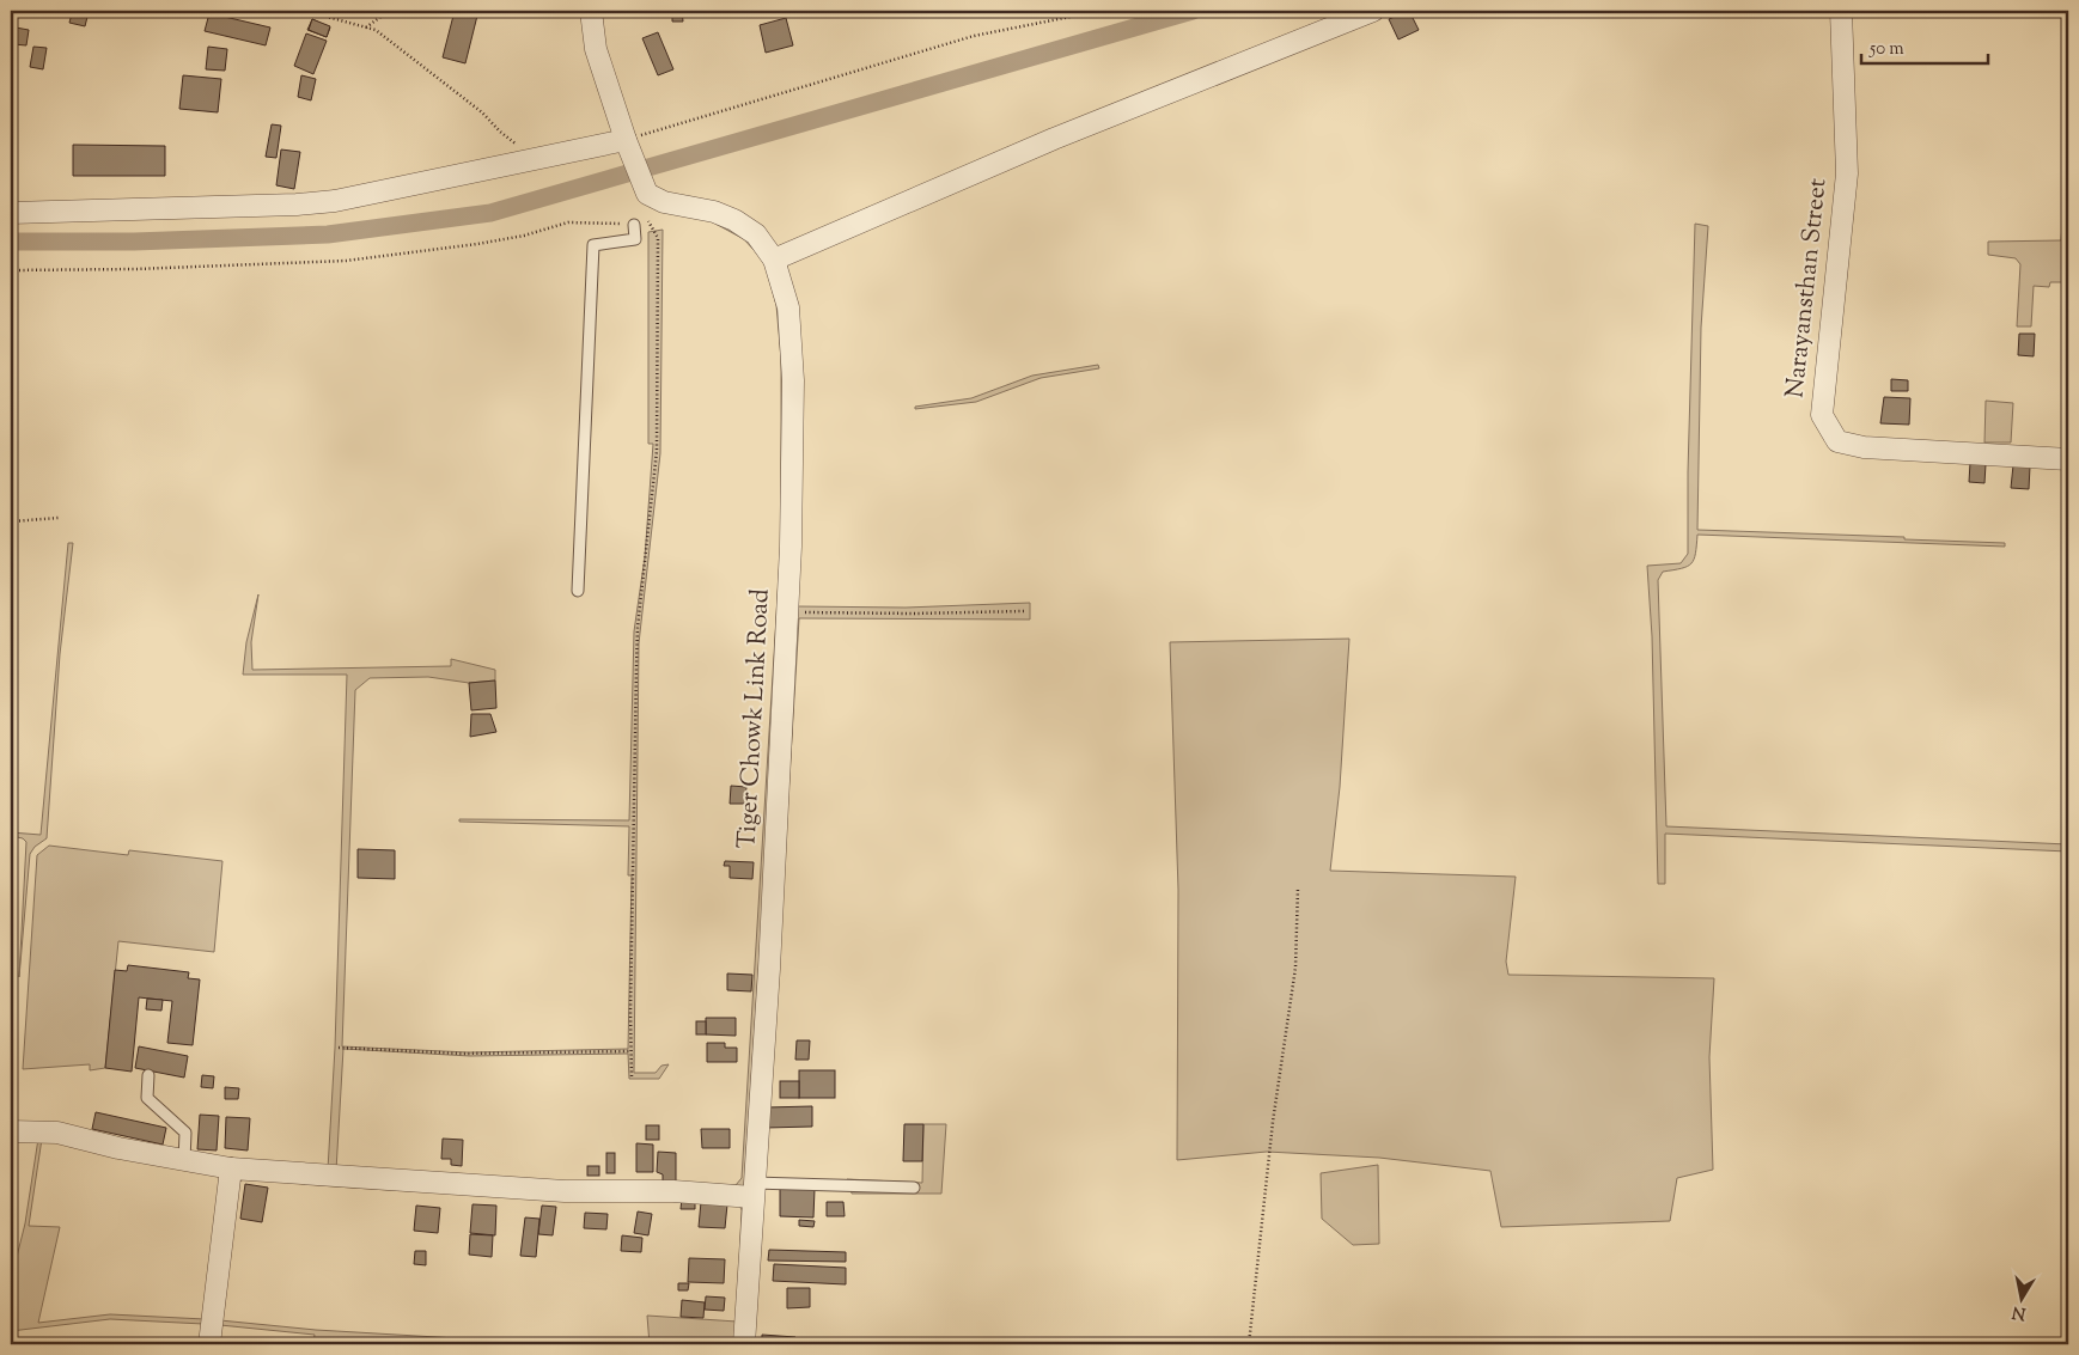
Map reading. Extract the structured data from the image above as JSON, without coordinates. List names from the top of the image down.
{
  "streets": {
    "street": ["Narayansthan Street", "Tiger Chowk Link Road"]
  },
  "scale_bar": "50 m",
  "north": "bottom"
}
